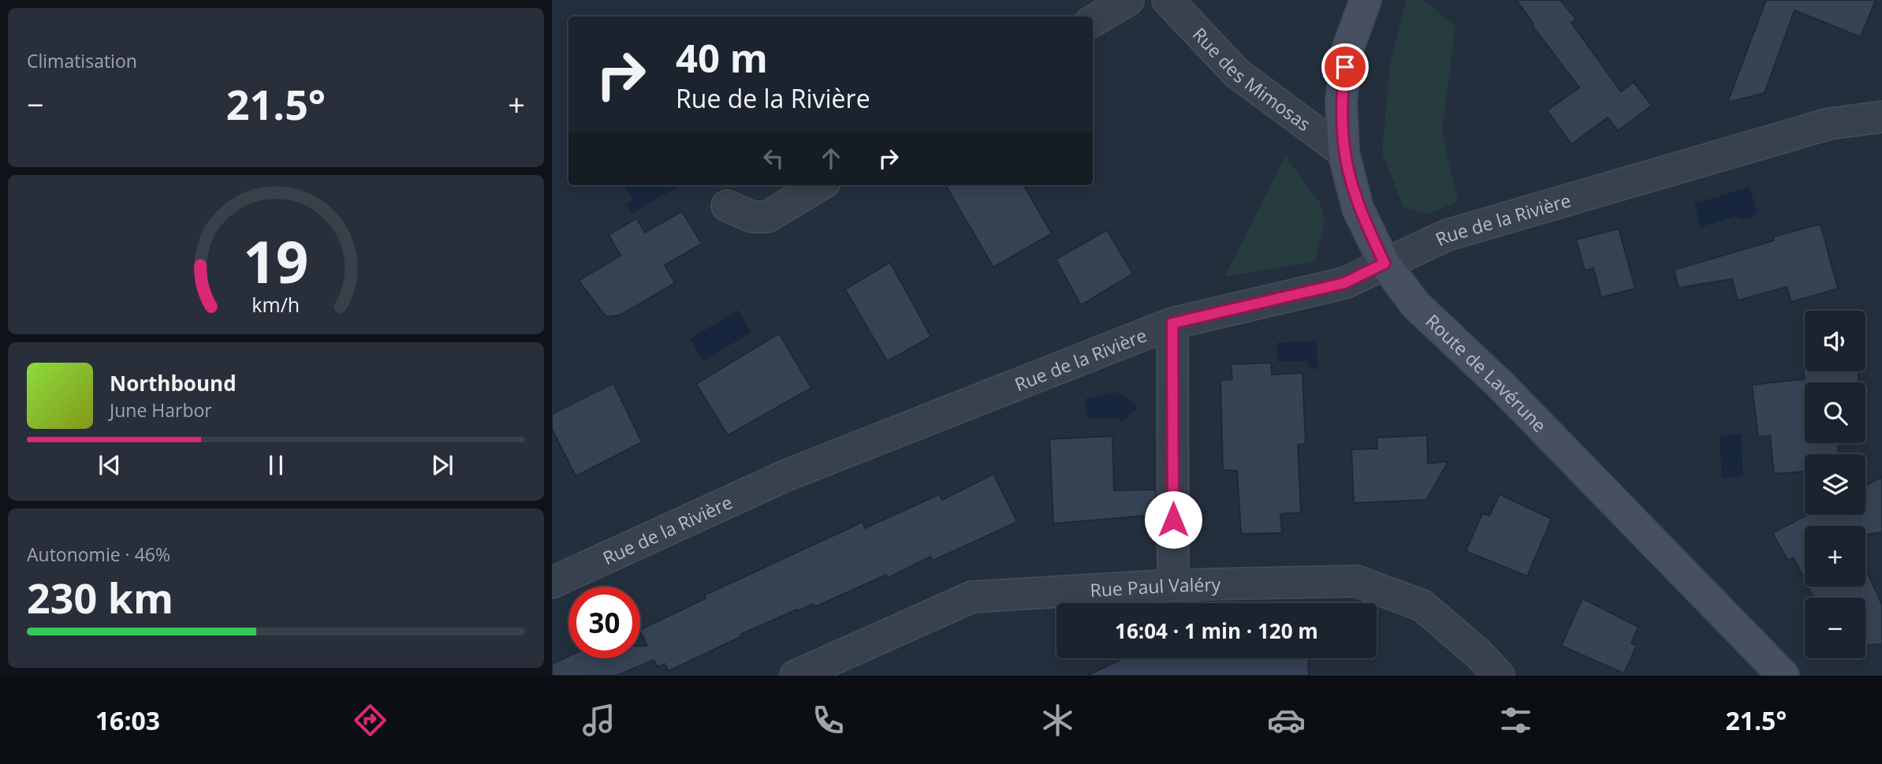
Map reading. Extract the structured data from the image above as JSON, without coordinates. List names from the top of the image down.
{
  "streets": {
    "street": [
      "Rue des Mimosas",
      "Rue de la Rivière",
      "Route de Lavérune",
      "Rue Paul Valéry"
    ]
  },
  "crossings": [
    ["Rue des Mimosas", "Route de Lavérune"],
    ["Rue de la Rivière", "Route de Lavérune"]
  ],
  "page": {
    "tile": [
      "Climatisation",
      ["Autonomie · 46%", "230 km"]
    ],
    "turn": ["40 m", "Rue de la Rivière"],
    "heat": ["−", "21.5°", "+"],
    "map_buttons": ["+", "−"],
    "song": ["Northbound", "June Harbor"],
    "limit": "30",
    "trip": "16:04 · 1 min · 120 m",
    "tabs": ["16:03", "21.5°"],
    "gauge": ["19", "km/h"]
  }
}
